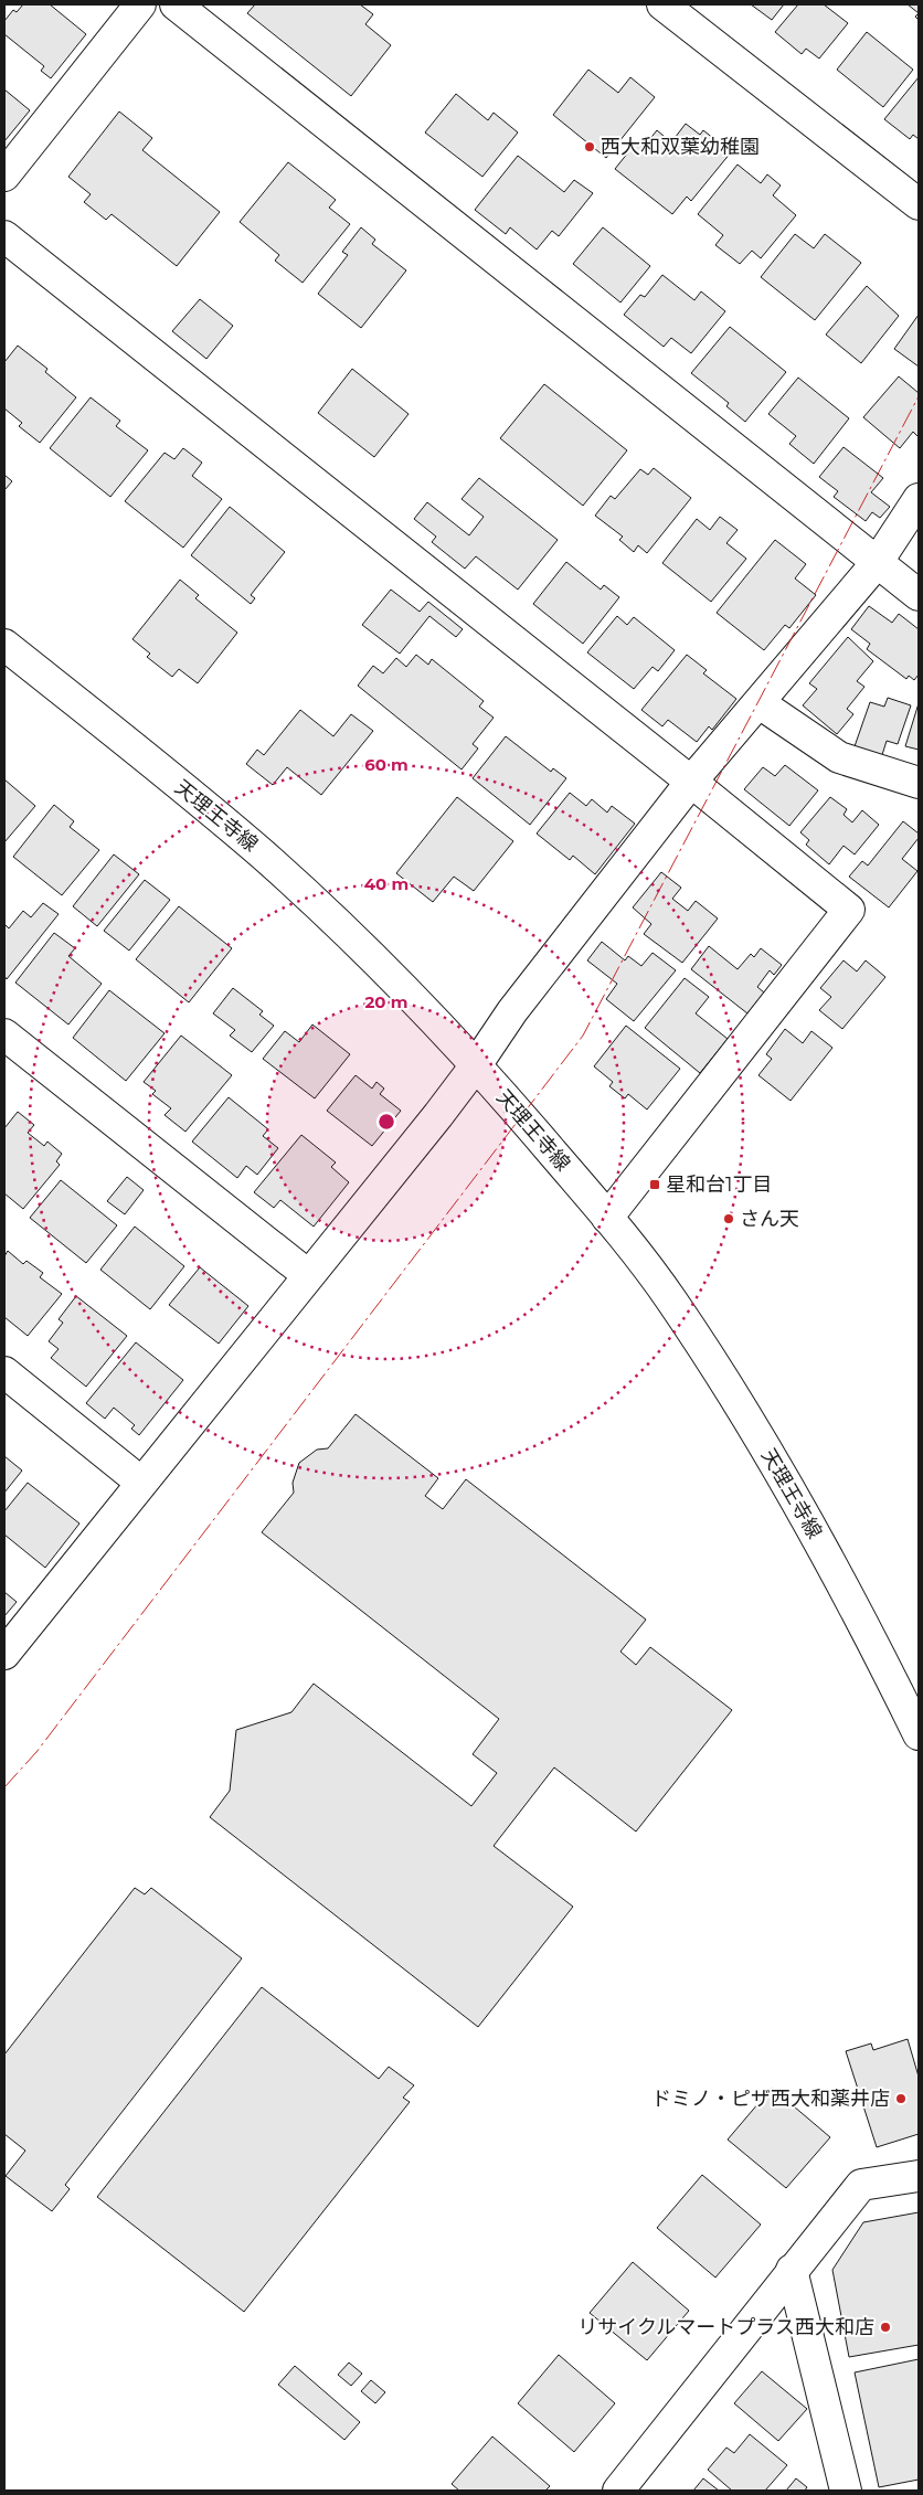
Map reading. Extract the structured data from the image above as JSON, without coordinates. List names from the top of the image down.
{
  "streets": {
    "street": ["天理王寺線"]
  },
  "places": {
    "other": [
      "西大和双葉幼稚園",
      "さん天",
      "ドミノ・ピザ西大和薬井店",
      "リサイクルマートプラス西大和店"
    ],
    "transit": ["星和台1丁目"]
  },
  "rings": ["60 m", "40 m", "20 m"]
}
